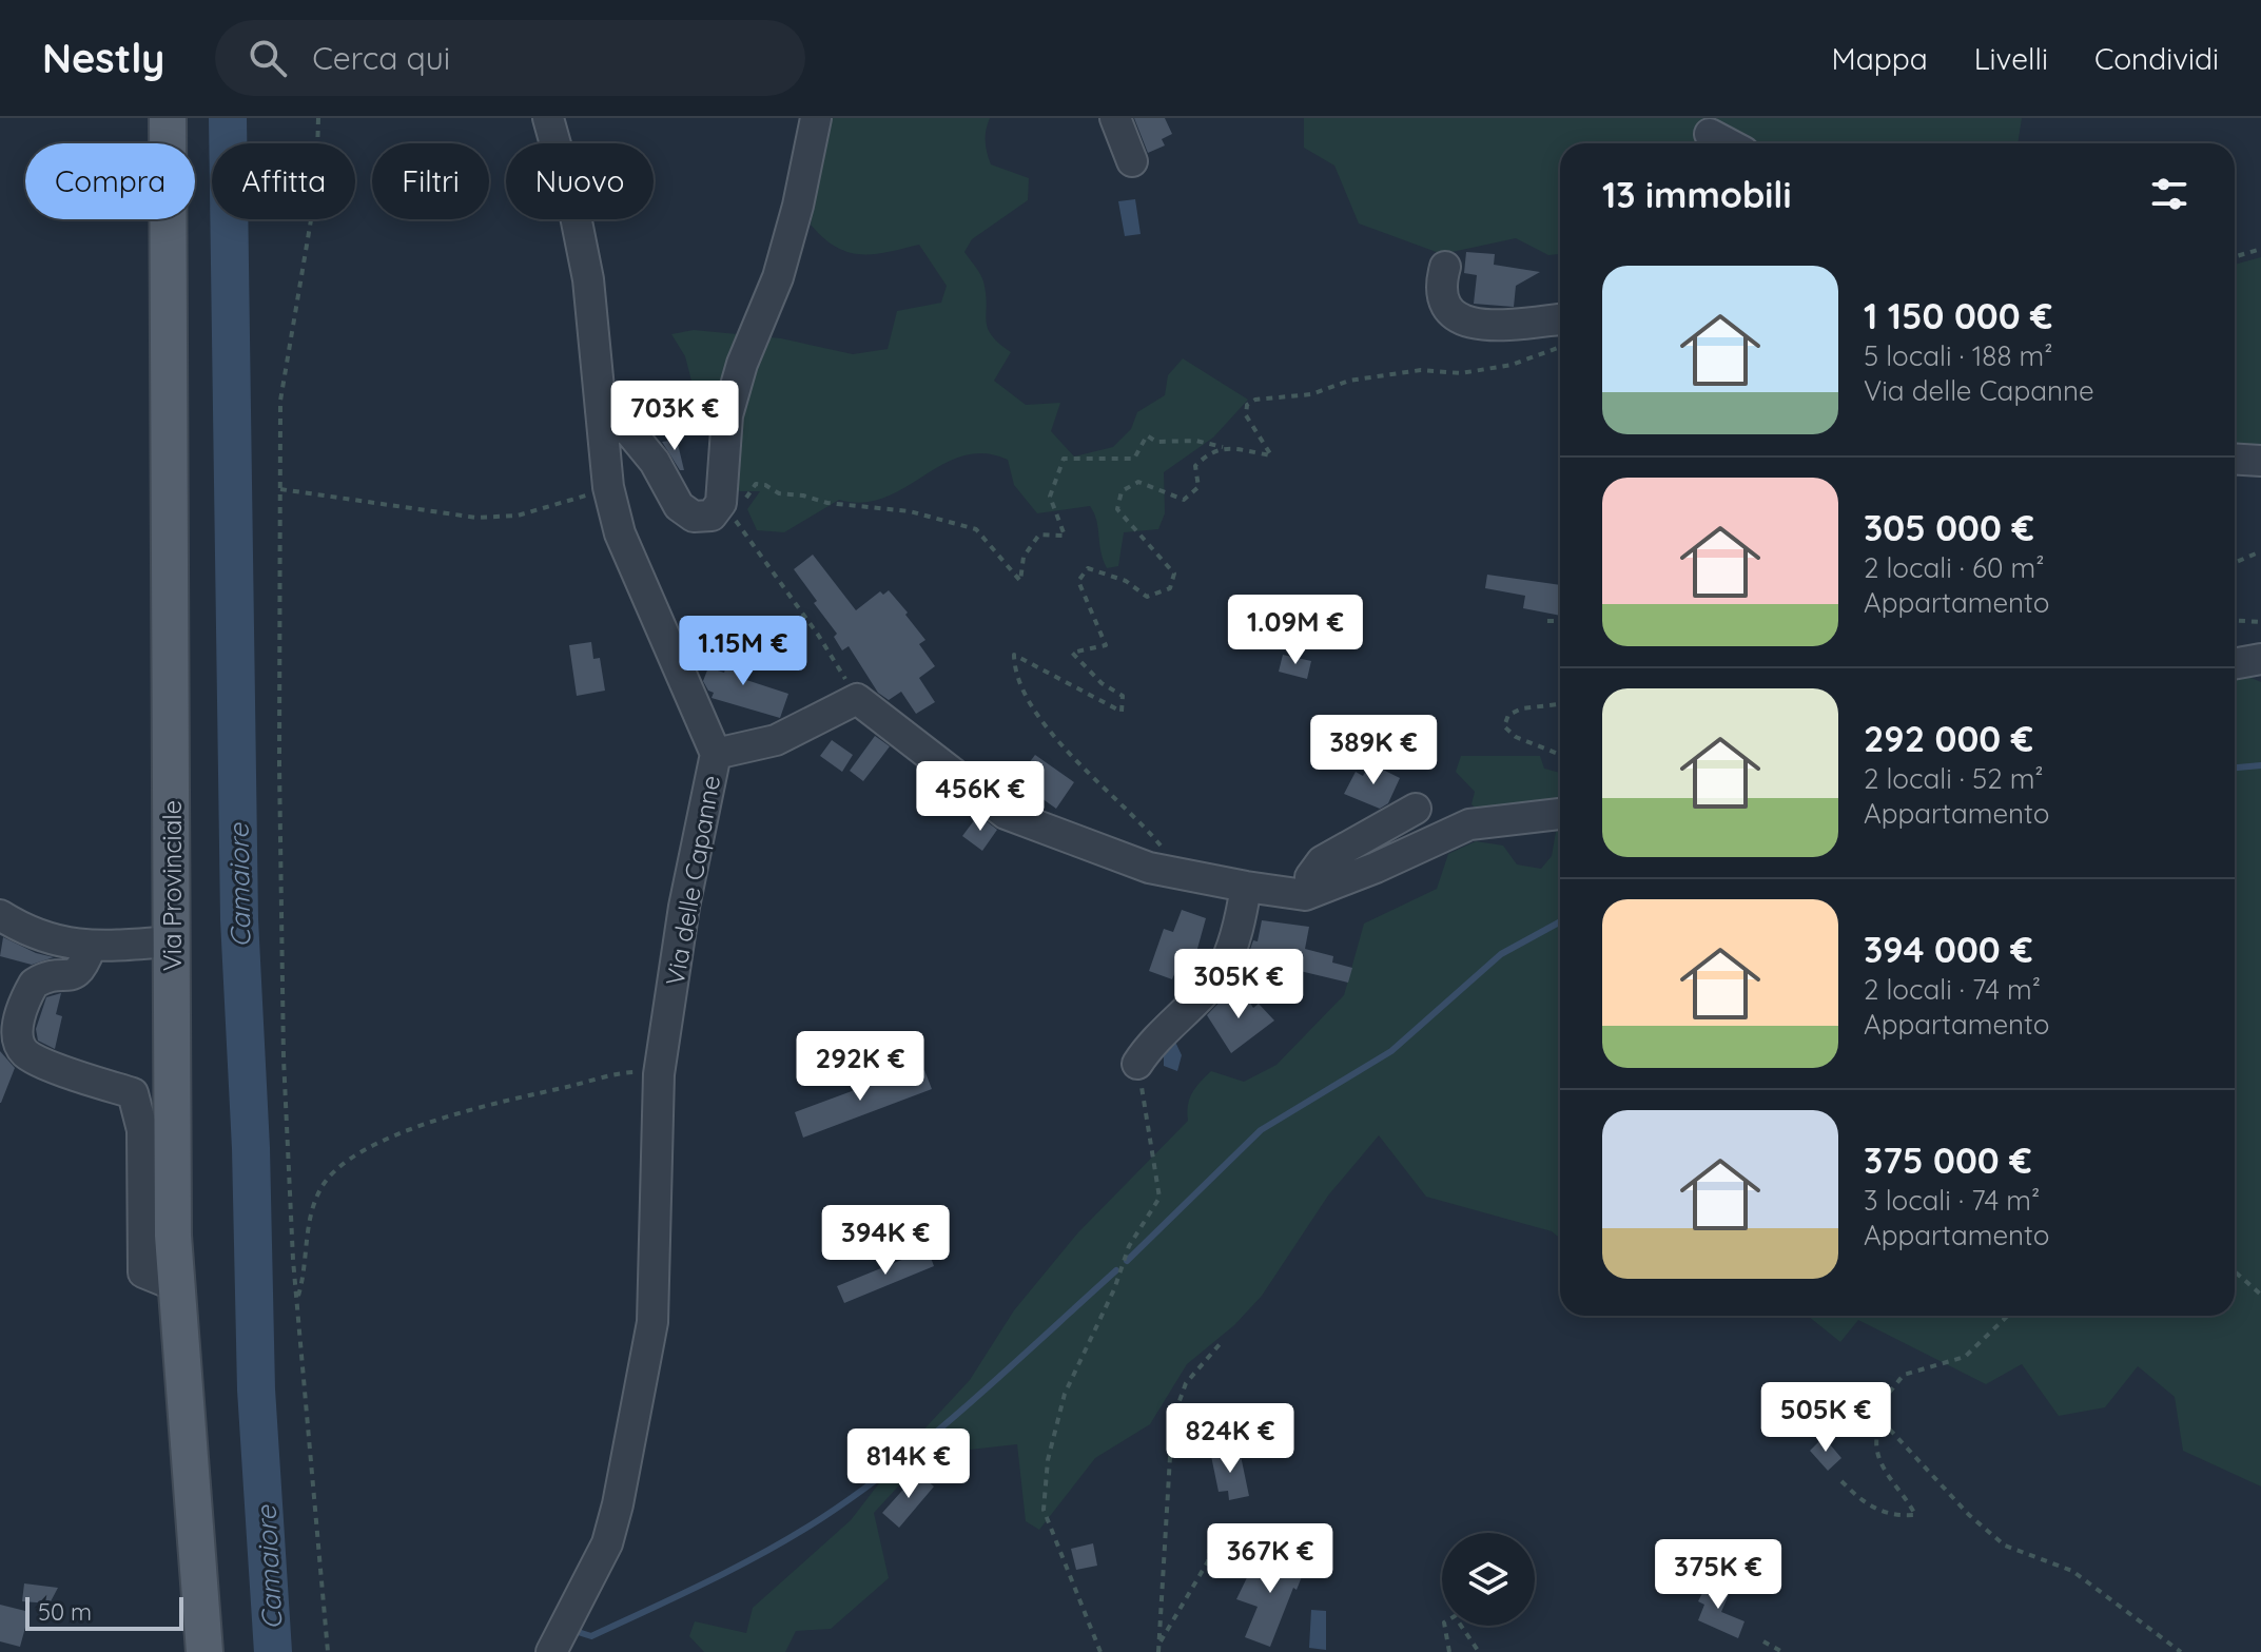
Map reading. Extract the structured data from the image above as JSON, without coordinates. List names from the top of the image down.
{
  "streets": {
    "main road": ["Via Provinciale"],
    "street": ["Via delle Capanne"]
  },
  "water": ["Camaiore"],
  "scale_bar": "50 m",
  "page": {
    "header": "Nestly",
    "search": "Cerca qui",
    "nav": ["Mappa", "Livelli", "Condividi"],
    "chip": [
      "Compra",
      "Affitta",
      "Filtri",
      "Nuovo"
    ],
    "heading": "13 immobili",
    "list": [
      {
        "name": "1 150 000 €",
        "note": "5 locali · 188 m² · Via delle Capanne"
      },
      {
        "name": "305 000 €",
        "note": "2 locali · 60 m² · Appartamento"
      },
      {
        "name": "292 000 €",
        "note": "2 locali · 52 m² · Appartamento"
      },
      {
        "name": "394 000 €",
        "note": "2 locali · 74 m² · Appartamento"
      },
      {
        "name": "375 000 €",
        "note": "3 locali · 74 m² · Appartamento"
      }
    ],
    "price": [
      "703K €",
      "1.09M €",
      "1.15M €",
      "389K €",
      "456K €",
      "305K €",
      "292K €",
      "394K €",
      "505K €",
      "824K €",
      "814K €",
      "367K €",
      "375K €"
    ],
    "scale": "50 m"
  }
}
